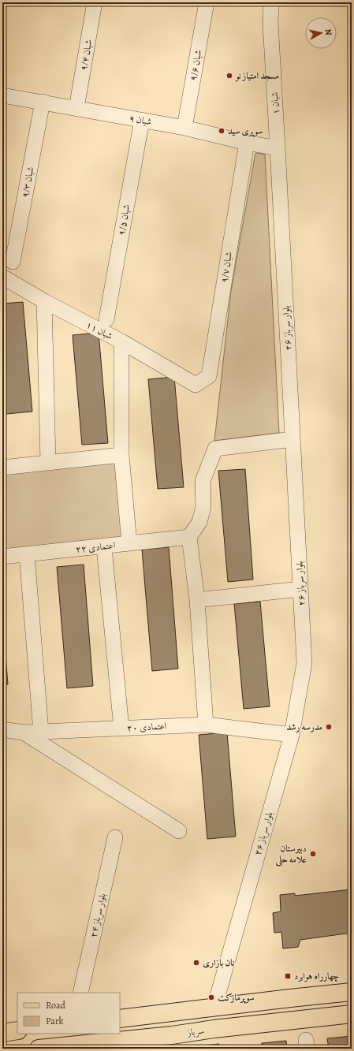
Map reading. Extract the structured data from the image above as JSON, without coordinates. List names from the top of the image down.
{
  "streets": {
    "main road": ["سرباز"],
    "street": [
      "۹/۴ شبان",
      "۹/۶ شبان",
      "۱ شبان",
      "۹ شبان",
      "۹/۳ شبان",
      "۹/۵ شبان",
      "۹/۷ شبان",
      "۲۶ بلوار سرباز",
      "۱۱ شبان",
      "۲۲ اعتمادی",
      "۲۰ اعتمادی",
      "۲۴ بلوار سرباز"
    ]
  },
  "crossings": [
    ["۹/۴ شبان", "۹ شبان"],
    ["۹/۶ شبان", "۹ شبان"],
    ["۱ شبان", "۹ شبان"],
    ["۱ شبان", "۲۶ بلوار سرباز"],
    ["۹ شبان", "۹/۳ شبان"],
    ["۹ شبان", "۹/۵ شبان"],
    ["۹ شبان", "۹/۷ شبان"],
    ["۹ شبان", "۲۶ بلوار سرباز"],
    ["۹/۷ شبان", "۱۱ شبان"],
    ["۲۶ بلوار سرباز", "۲۰ اعتمادی"]
  ],
  "places": {
    "other": [
      "مسجد امتیاز نو",
      "سوپری سید",
      "مدرسه رشد",
      "دبیرستان علامه حلی",
      "نان بازاری",
      "سوپرمارکت"
    ],
    "transit": ["چهارراه هوابرد"]
  },
  "legend": ["Road", "Park"],
  "north": "right"
}
